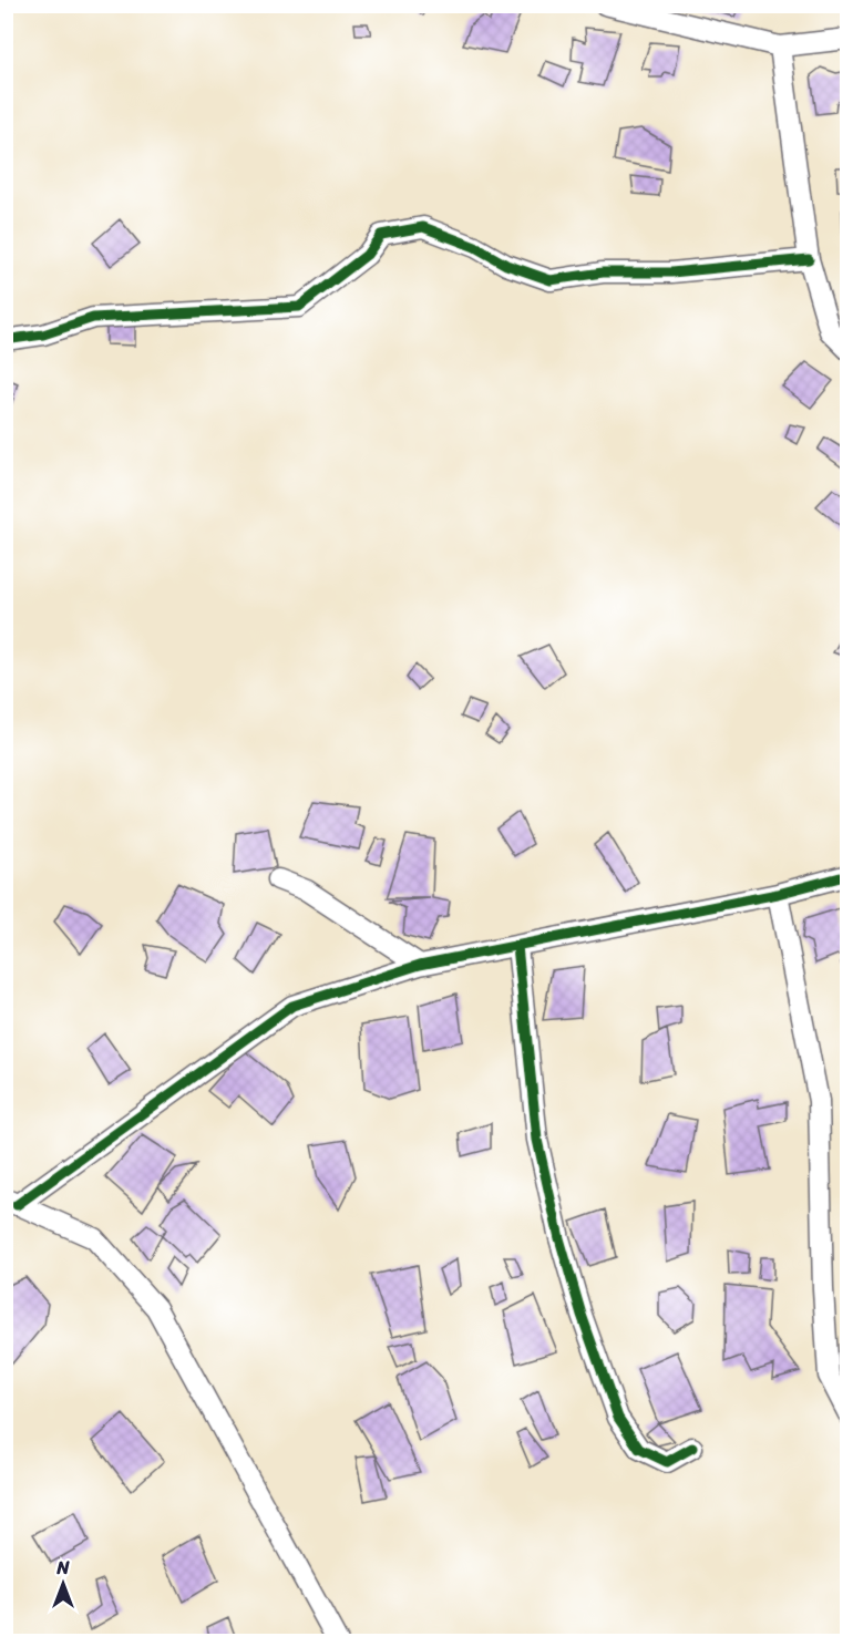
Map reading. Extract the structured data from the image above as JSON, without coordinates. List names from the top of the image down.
{
  "north": "top"
}
